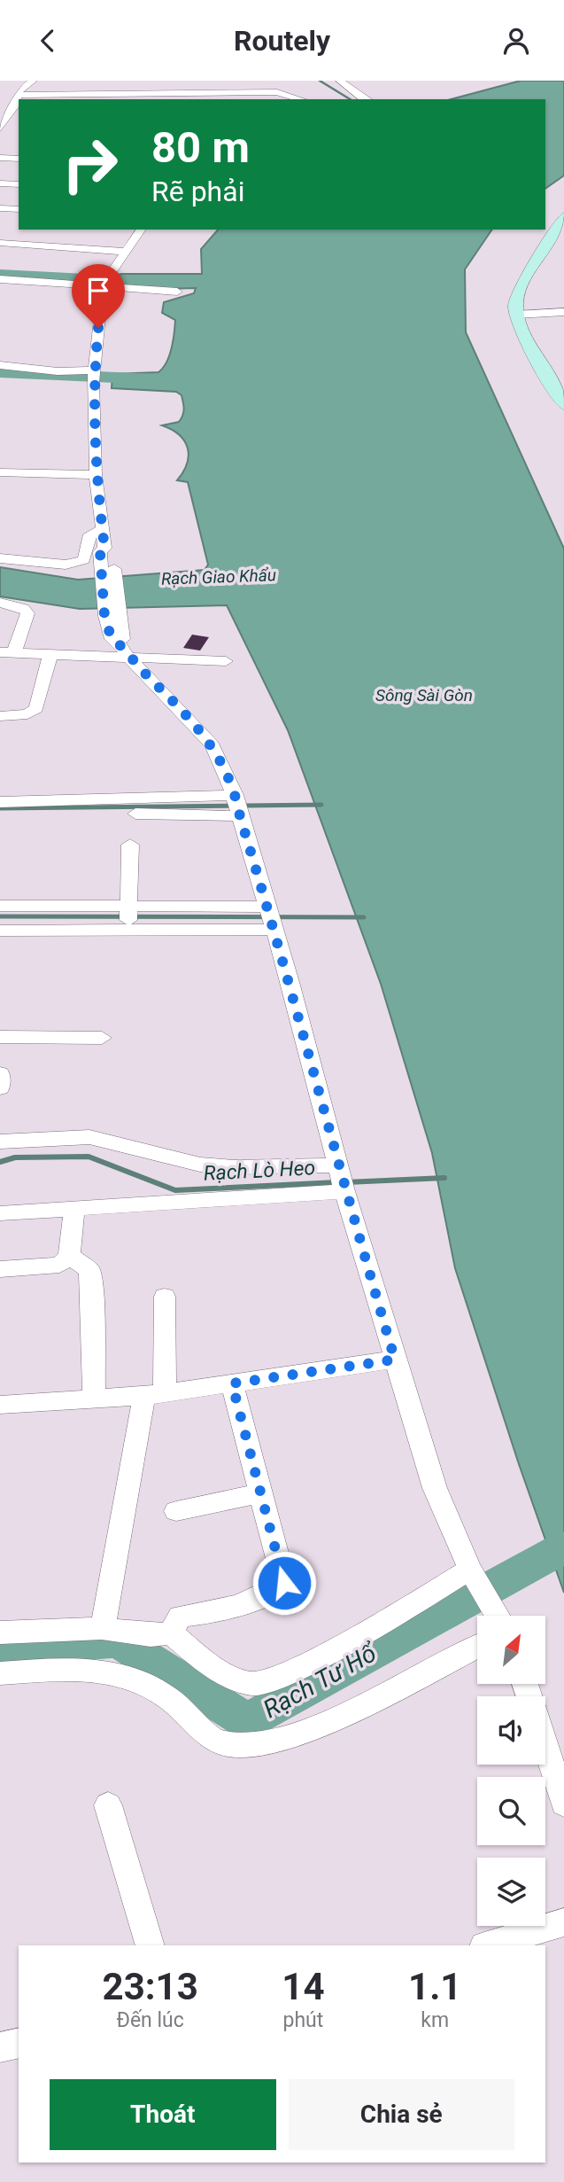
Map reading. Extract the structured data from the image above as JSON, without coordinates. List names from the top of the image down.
{
  "water": [
    "Rạch Giao Khẩu",
    "Sông Sài Gòn",
    "Rạch Lò Heo",
    "Rạch Tư Hổ"
  ],
  "north": "top right",
  "page": {
    "header": "Routely",
    "turn": ["80 m", "Rẽ phải"],
    "eta": [
      "23:13",
      "Đến lúc",
      "14",
      "phút",
      "1.1",
      "km"
    ],
    "buttons": ["Thoát", "Chia sẻ"]
  }
}
